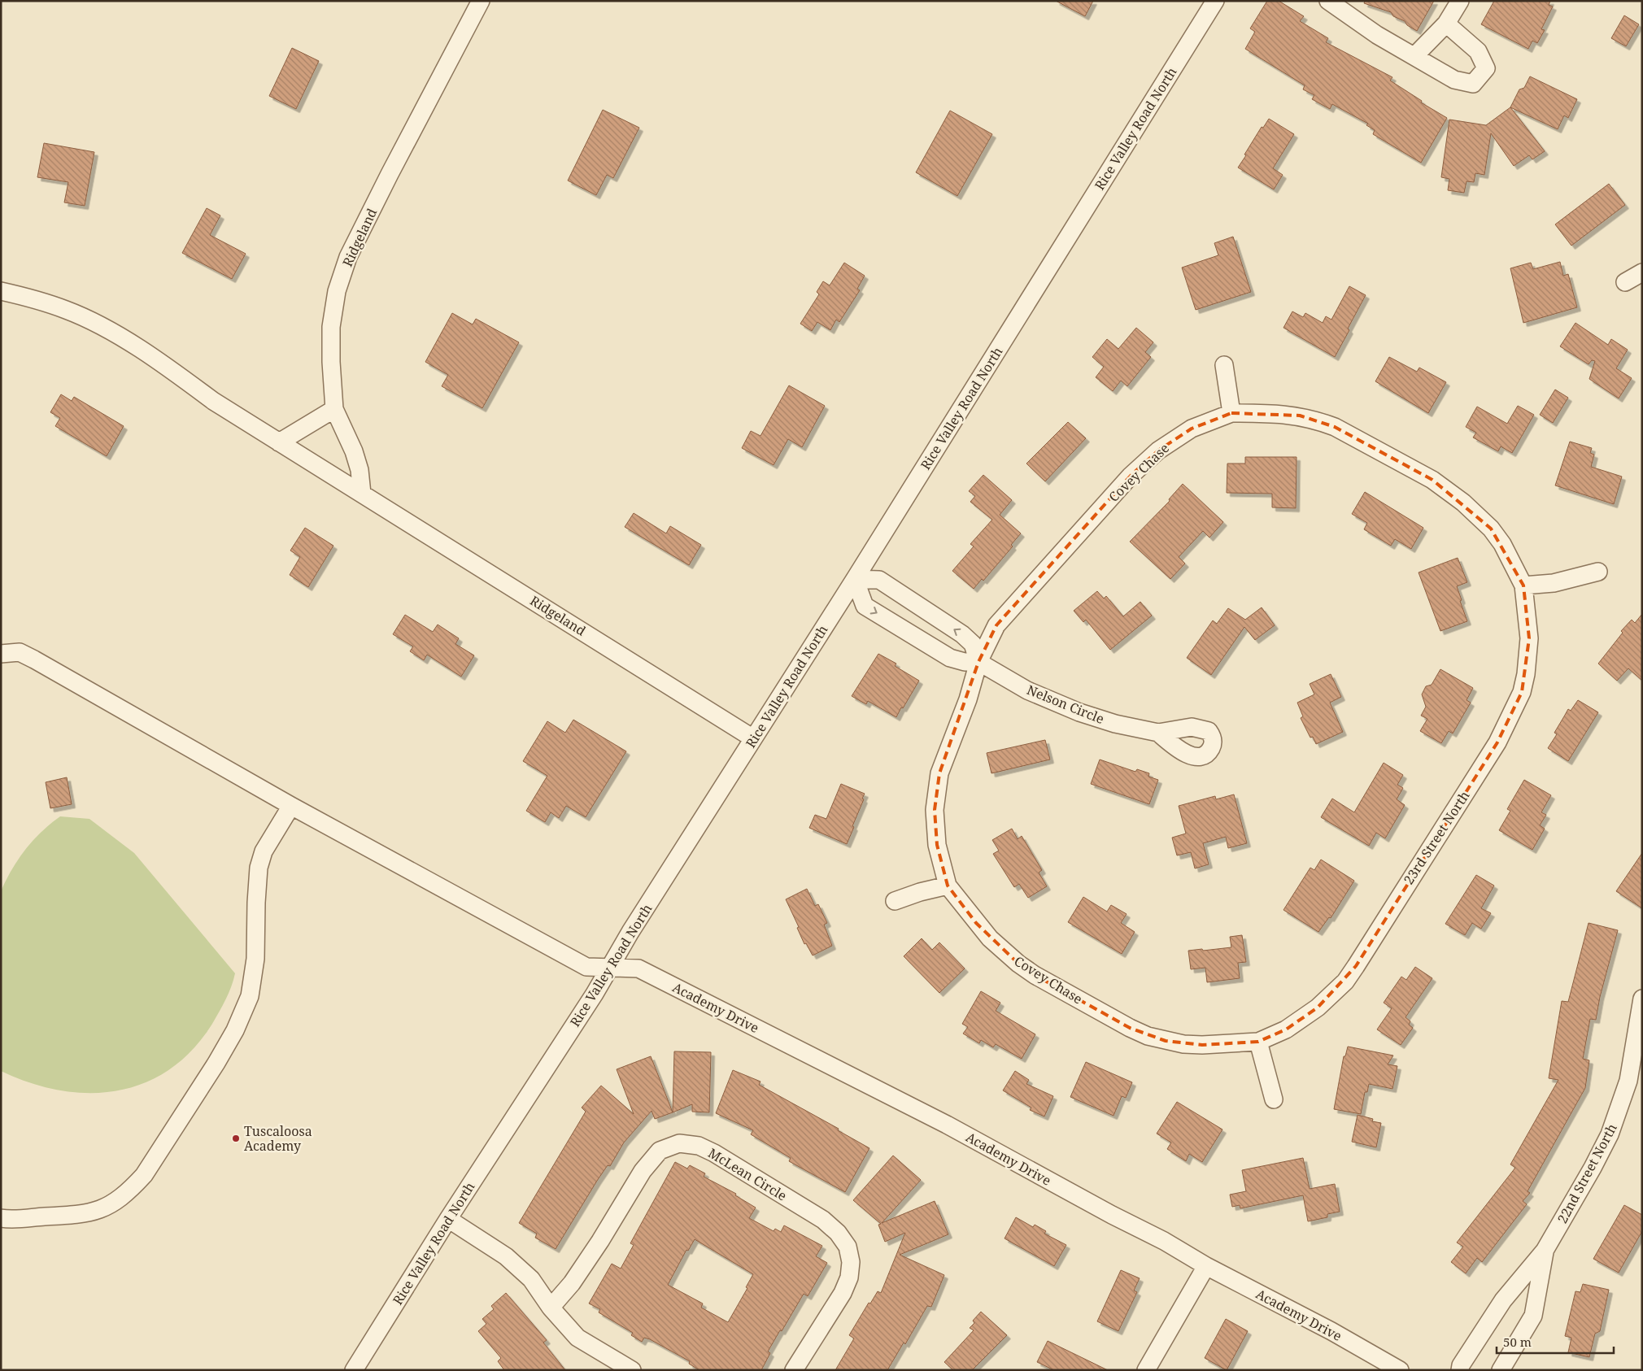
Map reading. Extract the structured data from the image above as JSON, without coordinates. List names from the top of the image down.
{
  "streets": {
    "street": [
      "Rice Valley Road North",
      "Ridgeland",
      "Covey Chase",
      "Nelson Circle",
      "23rd Street North",
      "Academy Drive",
      "22nd Street North",
      "McLean Circle"
    ]
  },
  "crossings": [
    ["Rice Valley Road North", "Ridgeland"],
    ["Rice Valley Road North", "Academy Drive"],
    ["Covey Chase", "Nelson Circle"],
    ["Covey Chase", "23rd Street North"]
  ],
  "places": ["Tuscaloosa Academy"],
  "scale_bar": "50 m"
}
